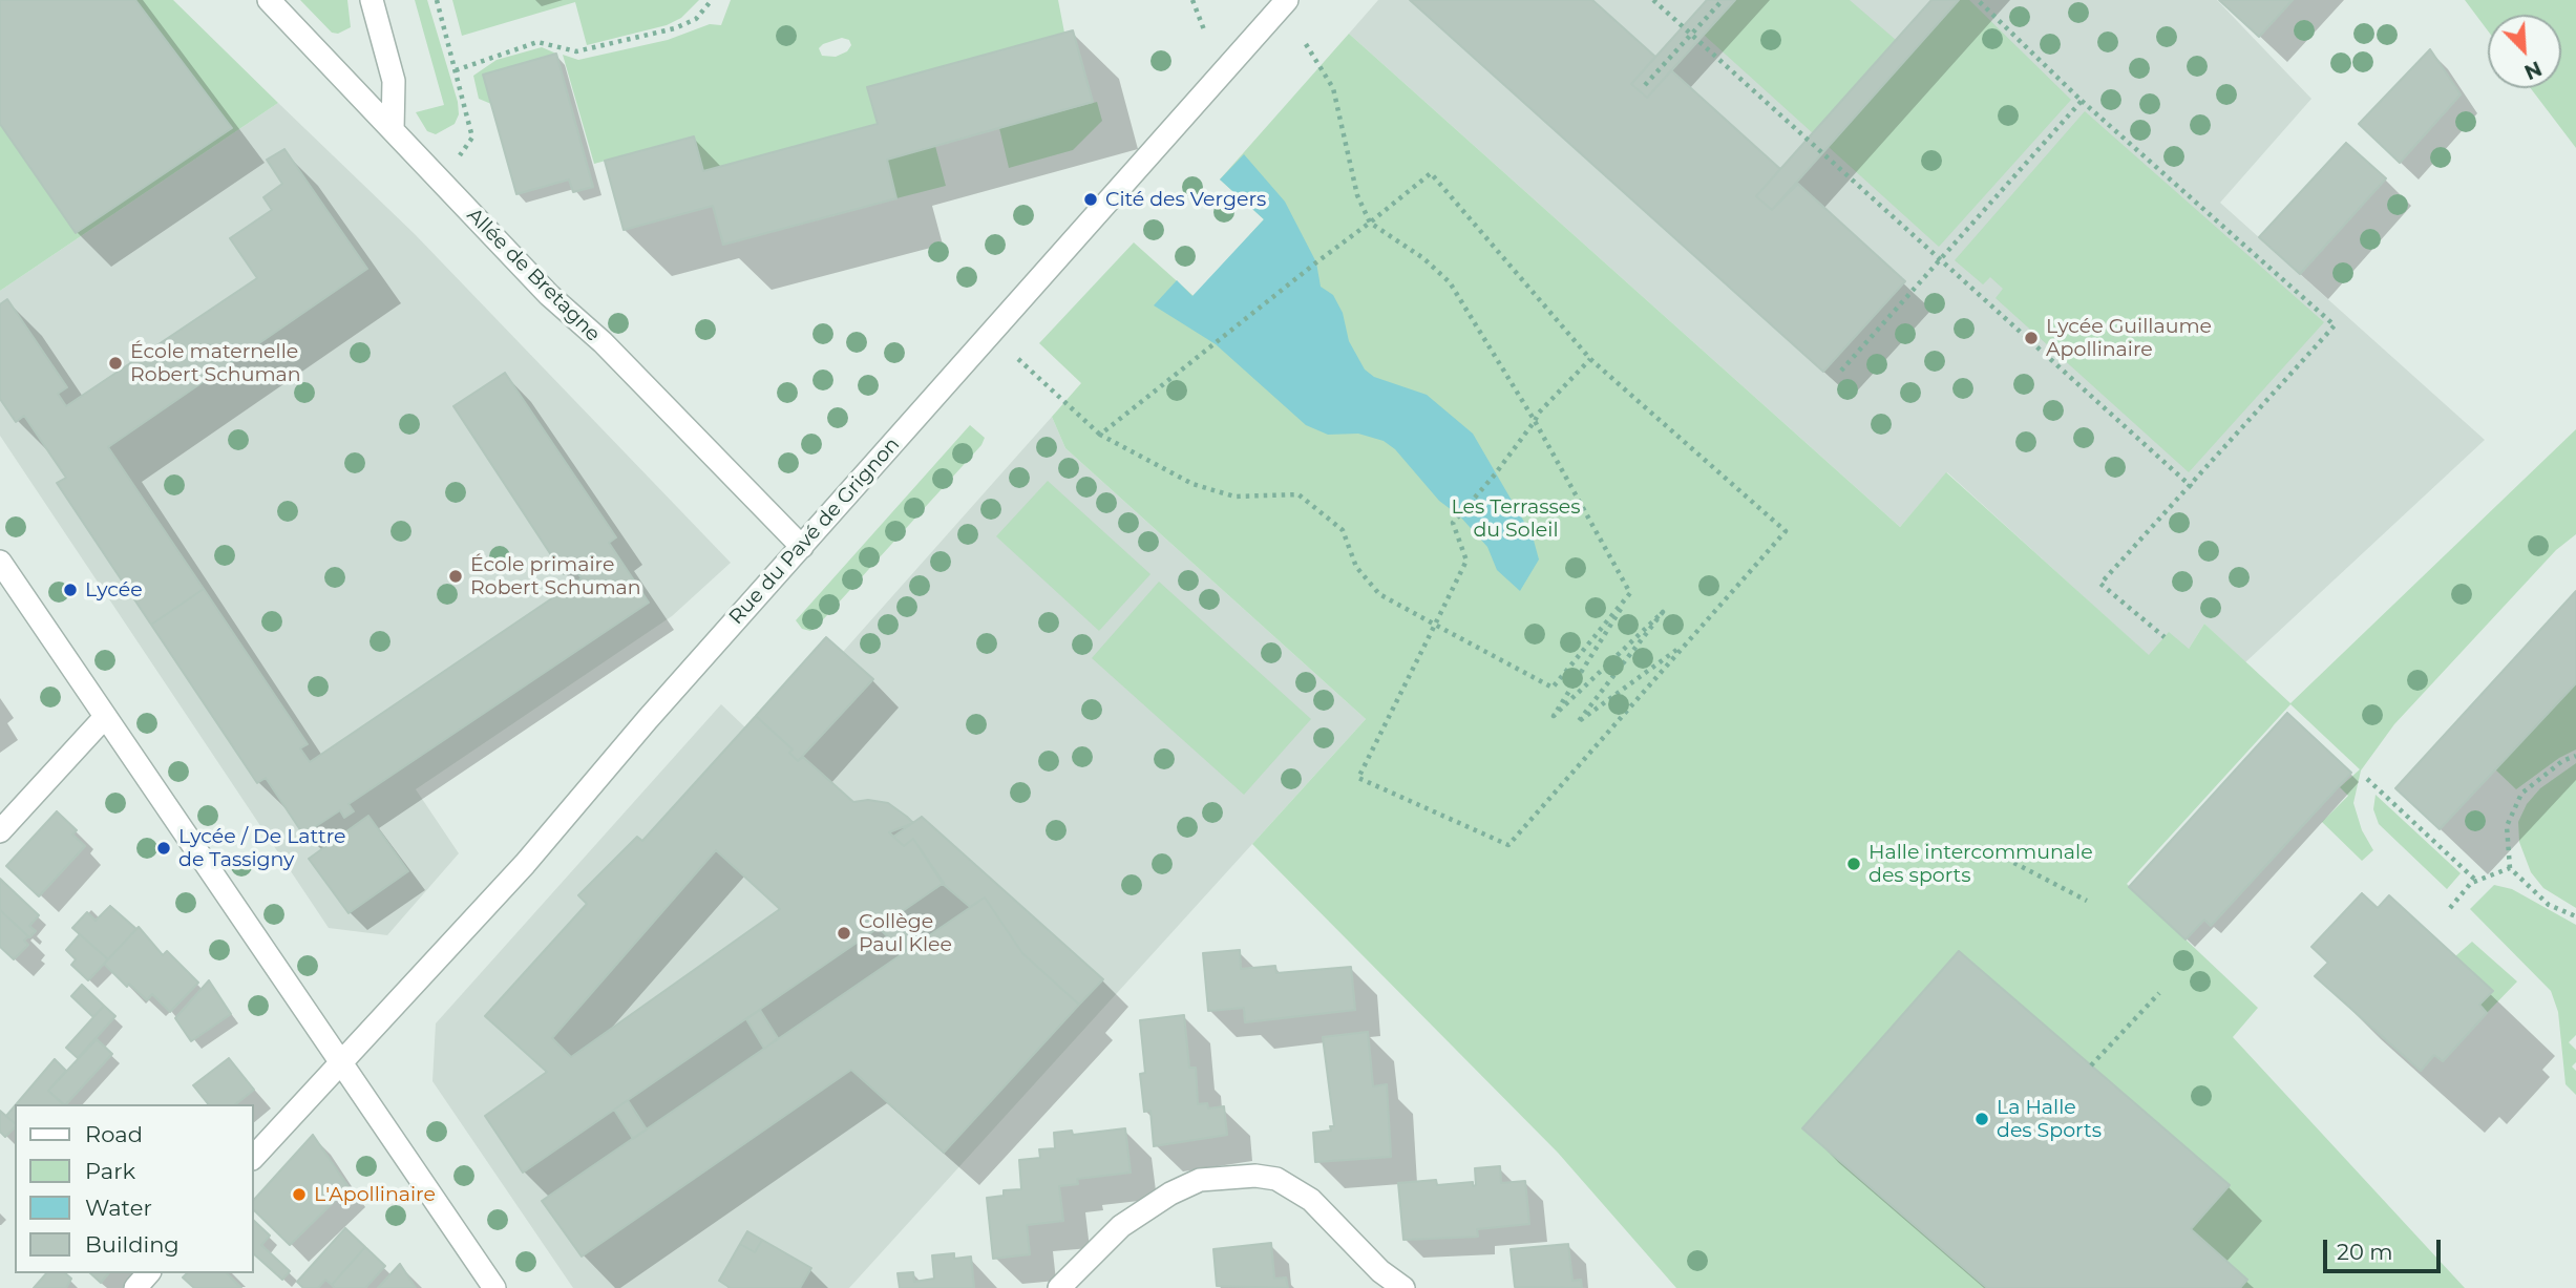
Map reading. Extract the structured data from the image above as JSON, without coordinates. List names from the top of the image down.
{
  "streets": {
    "street": ["Allée de Bretagne", "Rue du Pavé de Grignon"]
  },
  "crossings": [
    ["Allée de Bretagne", "Rue du Pavé de Grignon"]
  ],
  "parks": ["Les Terrasses du Soleil"],
  "places": [
    "Cité des Vergers",
    "Lycée Guillaume Apollinaire",
    "École maternelle Robert Schuman",
    "École primaire Robert Schuman",
    "Lycée",
    "Lycée / De Lattre de Tassigny",
    "Halle intercommunale des sports",
    "Collège Paul Klee",
    "La Halle des Sports",
    "L'Apollinaire"
  ],
  "legend": [
    "Road",
    "Park",
    "Water",
    "Building"
  ],
  "scale_bar": "20 m",
  "north": "bottom right"
}
